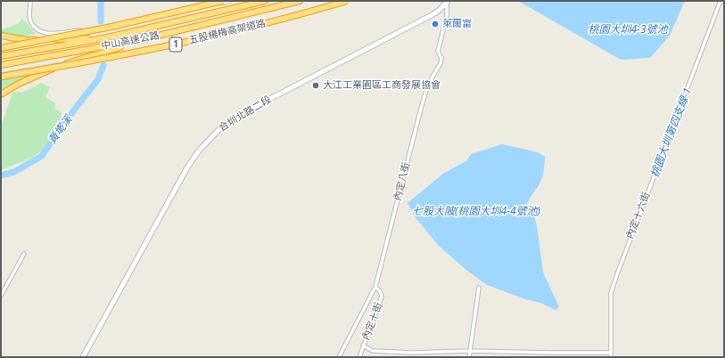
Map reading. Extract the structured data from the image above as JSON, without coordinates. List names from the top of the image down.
{
  "streets": {
    "highway": ["五股楊梅高架道路", "中山高速公路", "1"],
    "street": [
      "合圳北路二段",
      "內定八街",
      "內定十六街",
      "內定十街"
    ]
  },
  "crossings": [
    ["合圳北路二段", "內定八街"],
    ["內定八街", "內定十街"]
  ],
  "water": [
    "桃園大圳4-3號池",
    "黃墘溪",
    "桃園大圳第四支線-1",
    "七股大陂(桃園大圳4-4號池)"
  ],
  "places": ["萊爾富", "大江工業園區工商發展協會"]
}
